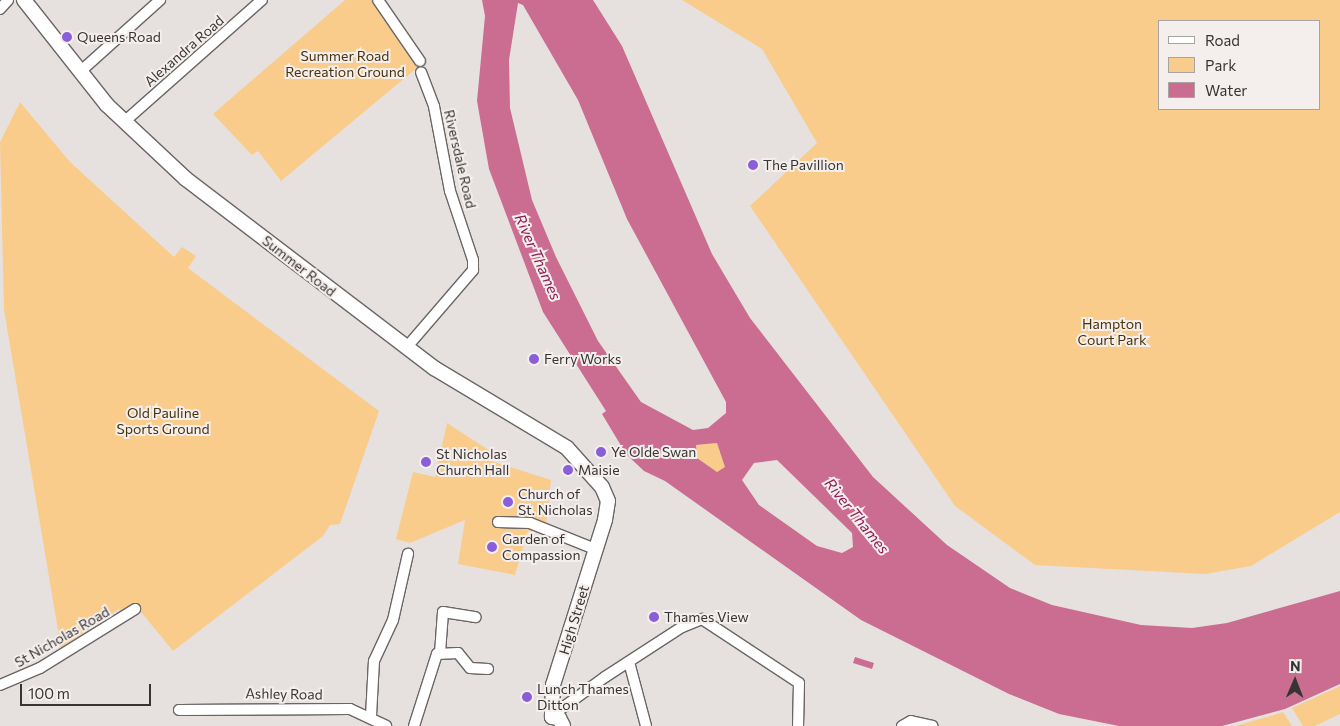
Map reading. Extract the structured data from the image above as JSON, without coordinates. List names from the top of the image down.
{
  "streets": {
    "street": [
      "Alexandra Road",
      "Riversdale Road",
      "Summer Road",
      "High Street",
      "St Nicholas Road",
      "Ashley Road"
    ]
  },
  "crossings": [
    ["Alexandra Road", "Summer Road"],
    ["Riversdale Road", "Summer Road"],
    ["Summer Road", "High Street"]
  ],
  "water": ["River Thames"],
  "parks": ["Summer Road Recreation Ground", "Hampton Court Park", "Old Pauline Sports Ground"],
  "places": [
    "Queens Road",
    "The Pavillion",
    "Ferry Works",
    "Ye Olde Swan",
    "St Nicholas Church Hall",
    "Maisie",
    "Church of St. Nicholas",
    "Garden of Compassion",
    "Thames View",
    "Lunch Thames Ditton"
  ],
  "legend": ["Road", "Park", "Water"],
  "scale_bar": "100 m",
  "north": "top"
}
